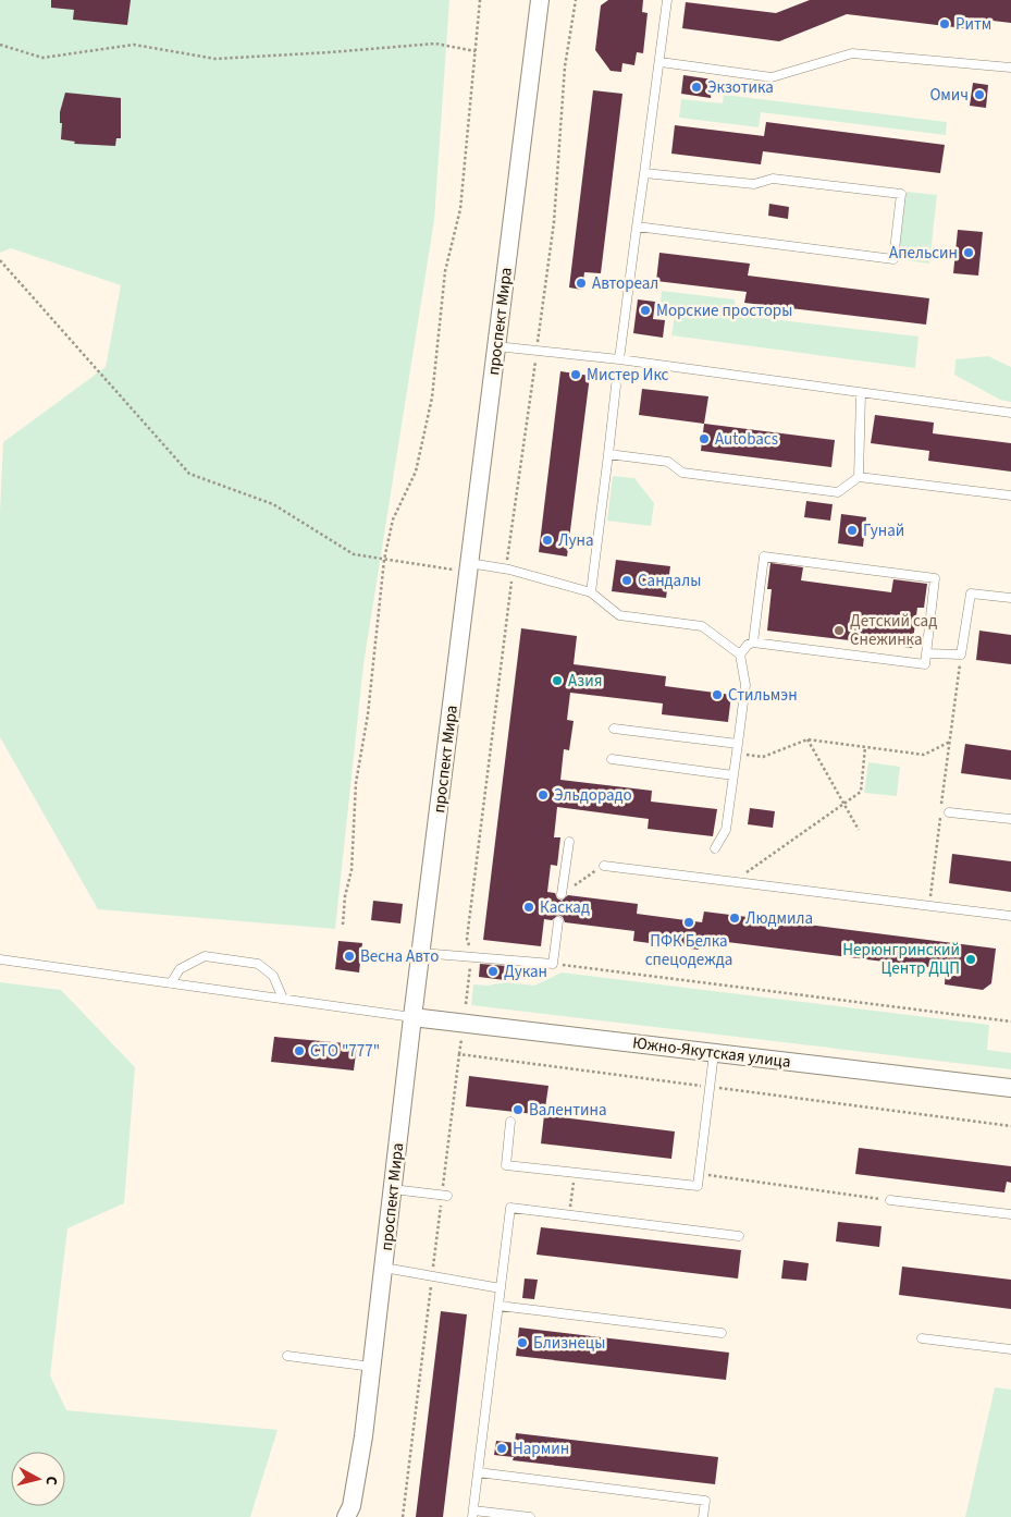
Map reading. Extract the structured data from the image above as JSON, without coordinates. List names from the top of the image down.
{
  "streets": {
    "street": ["проспект Мира", "Южно-Якутская улица"]
  },
  "crossings": [
    ["проспект Мира", "Южно-Якутская улица"]
  ],
  "places": [
    "Ритм",
    "Экзотика",
    "Омич",
    "Апельсин",
    "Автореал",
    "Морские просторы",
    "Мистер Икс",
    "Autobacs",
    "Гунай",
    "Луна",
    "Сандалы",
    "Детский сад Снежинка",
    "Азия",
    "Стильмэн",
    "Эльдорадо",
    "Каскад",
    "Людмила",
    "ПФК Белка спецодежда",
    "Весна Авто",
    "Нерюнгринский Центр ДЦП",
    "Дукан",
    "СТО \"777\"",
    "Валентина",
    "Близнецы",
    "Нармин"
  ],
  "north": "right"
}
